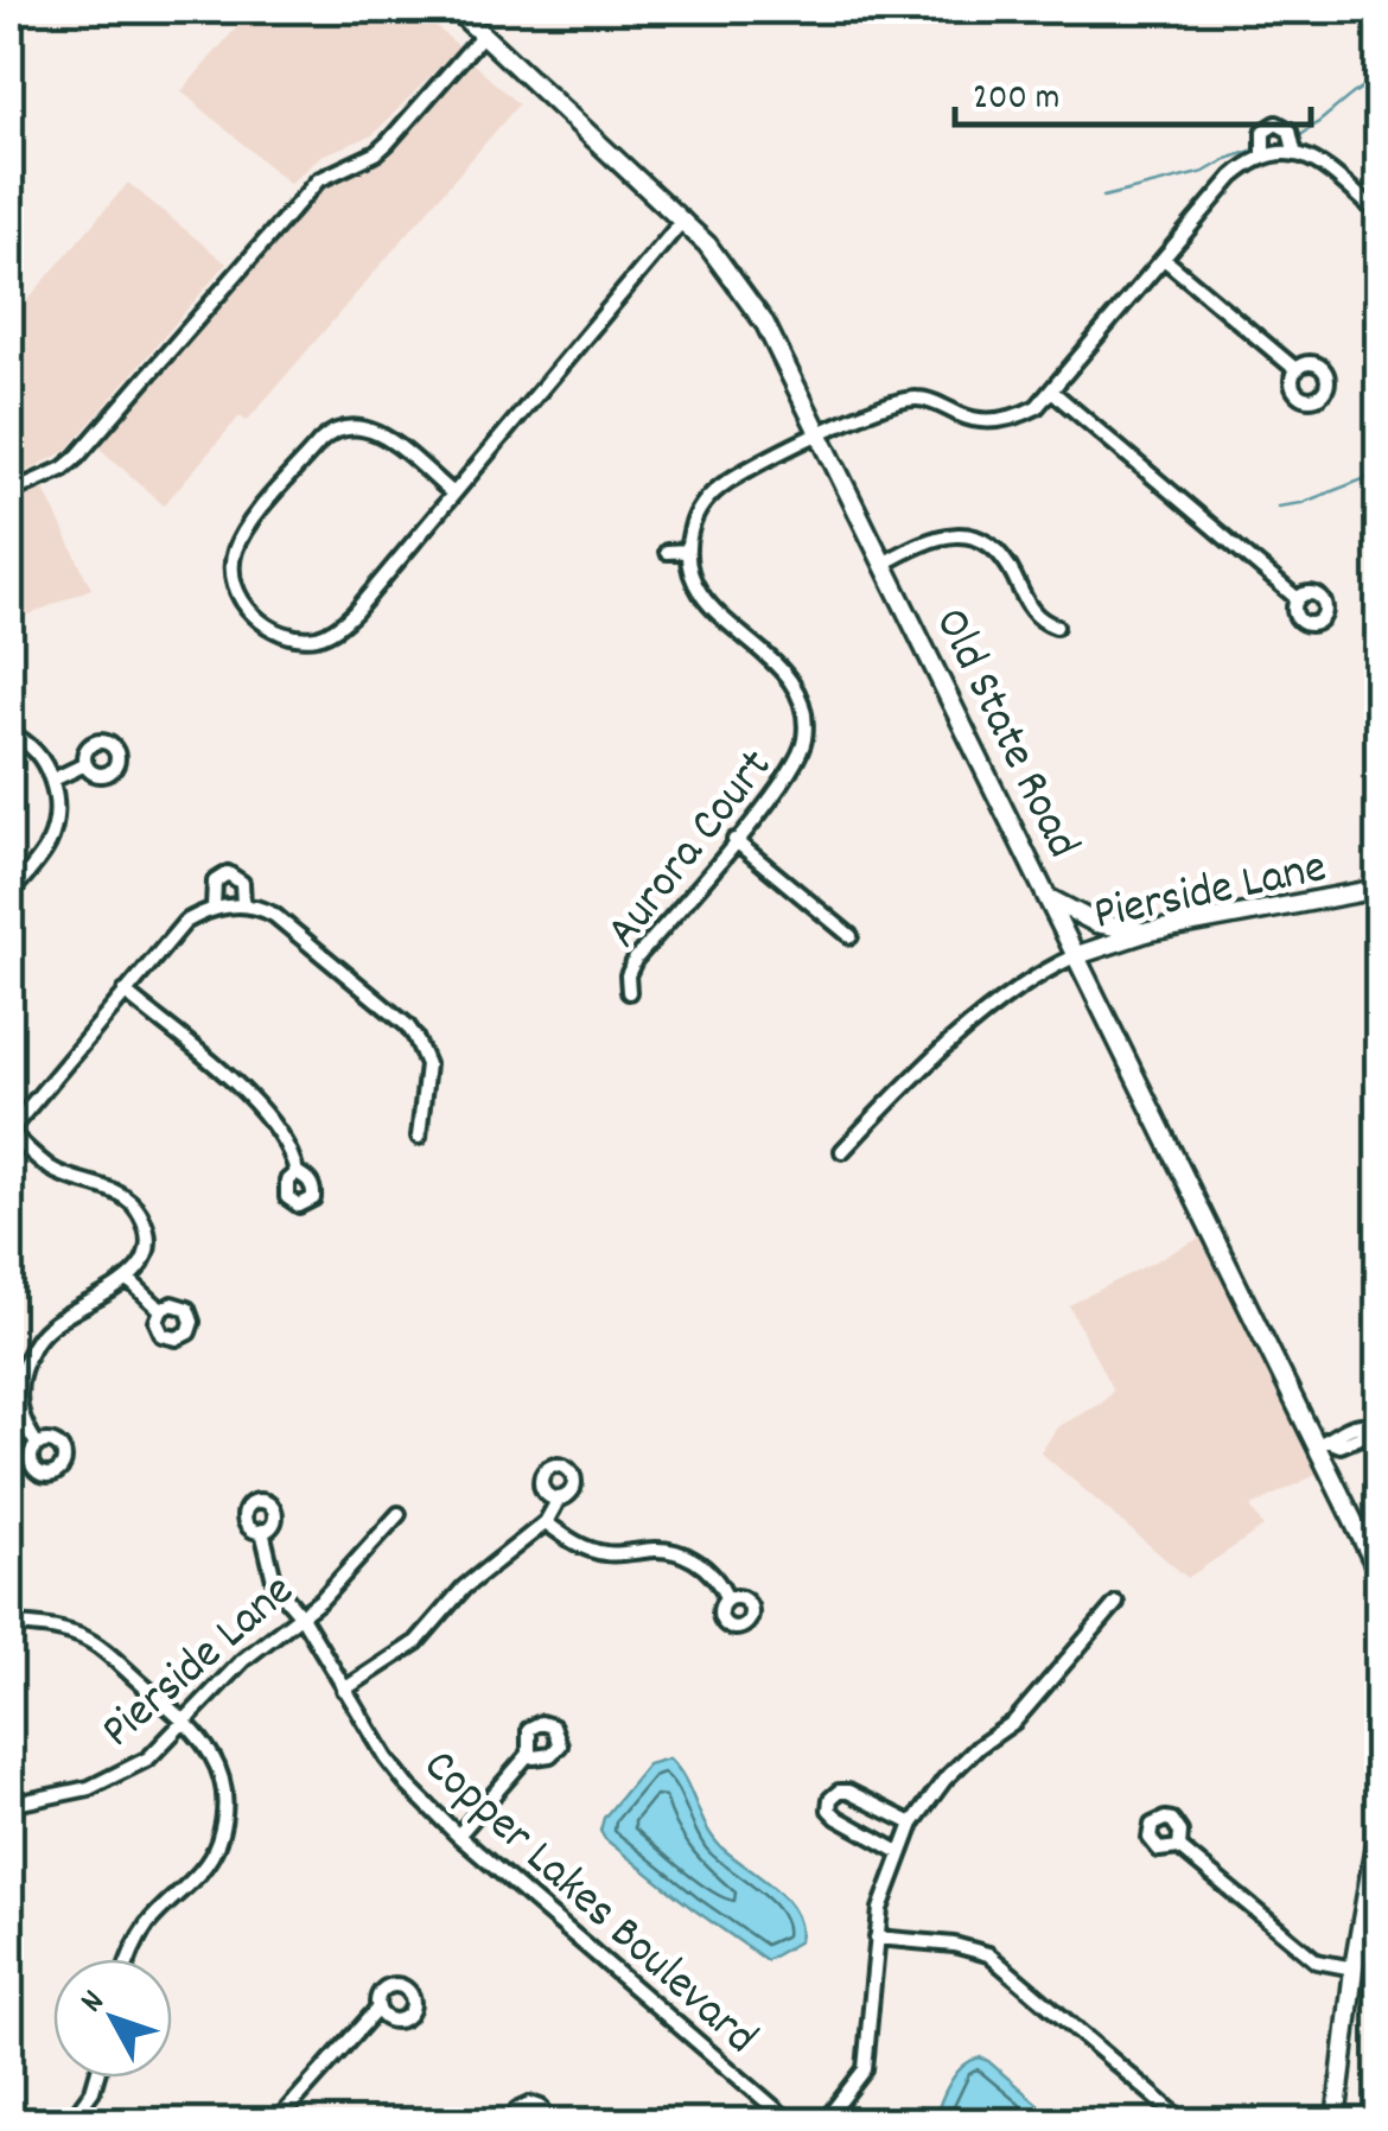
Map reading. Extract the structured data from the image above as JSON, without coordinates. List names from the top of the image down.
{
  "streets": {
    "street": [
      "Old State Road",
      "Aurora Court",
      "Pierside Lane",
      "Copper Lakes Boulevard"
    ]
  },
  "crossings": [
    ["Old State Road", "Pierside Lane"],
    ["Pierside Lane", "Copper Lakes Boulevard"]
  ],
  "scale_bar": "200 m",
  "north": "top left"
}
